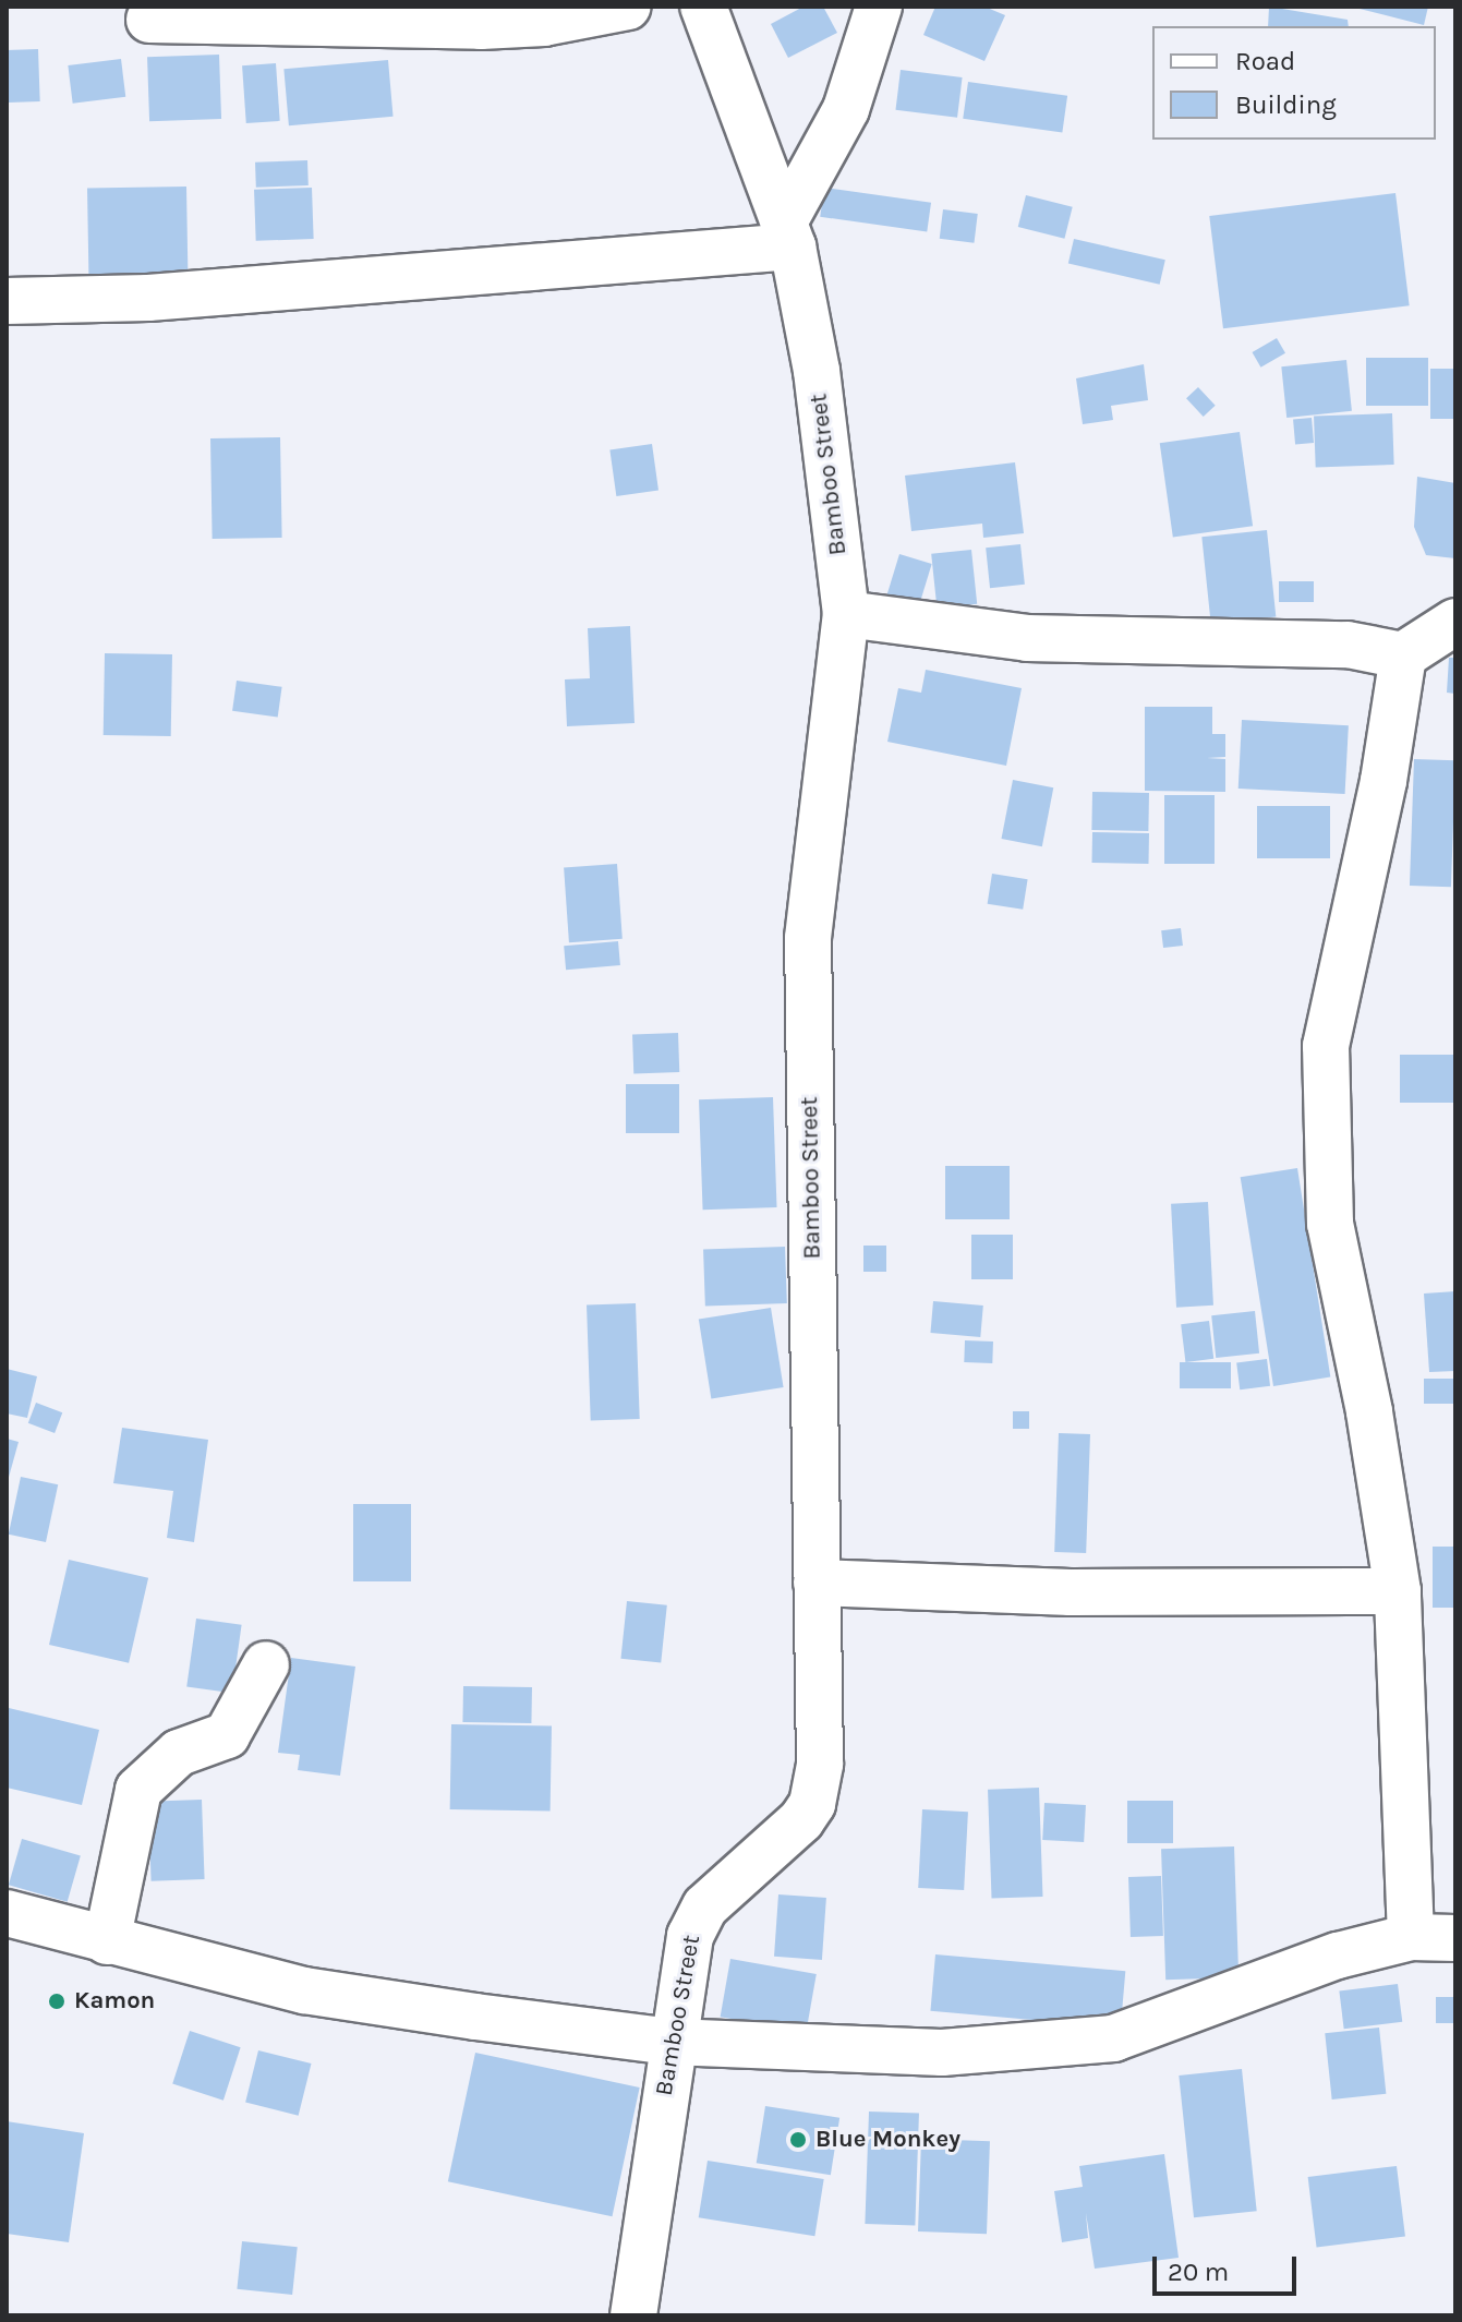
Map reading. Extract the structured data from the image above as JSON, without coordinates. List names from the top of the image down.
{
  "streets": {
    "street": ["Bamboo Street"]
  },
  "places": ["Kamon", "Blue Monkey"],
  "legend": ["Road", "Building"],
  "scale_bar": "20 m"
}
